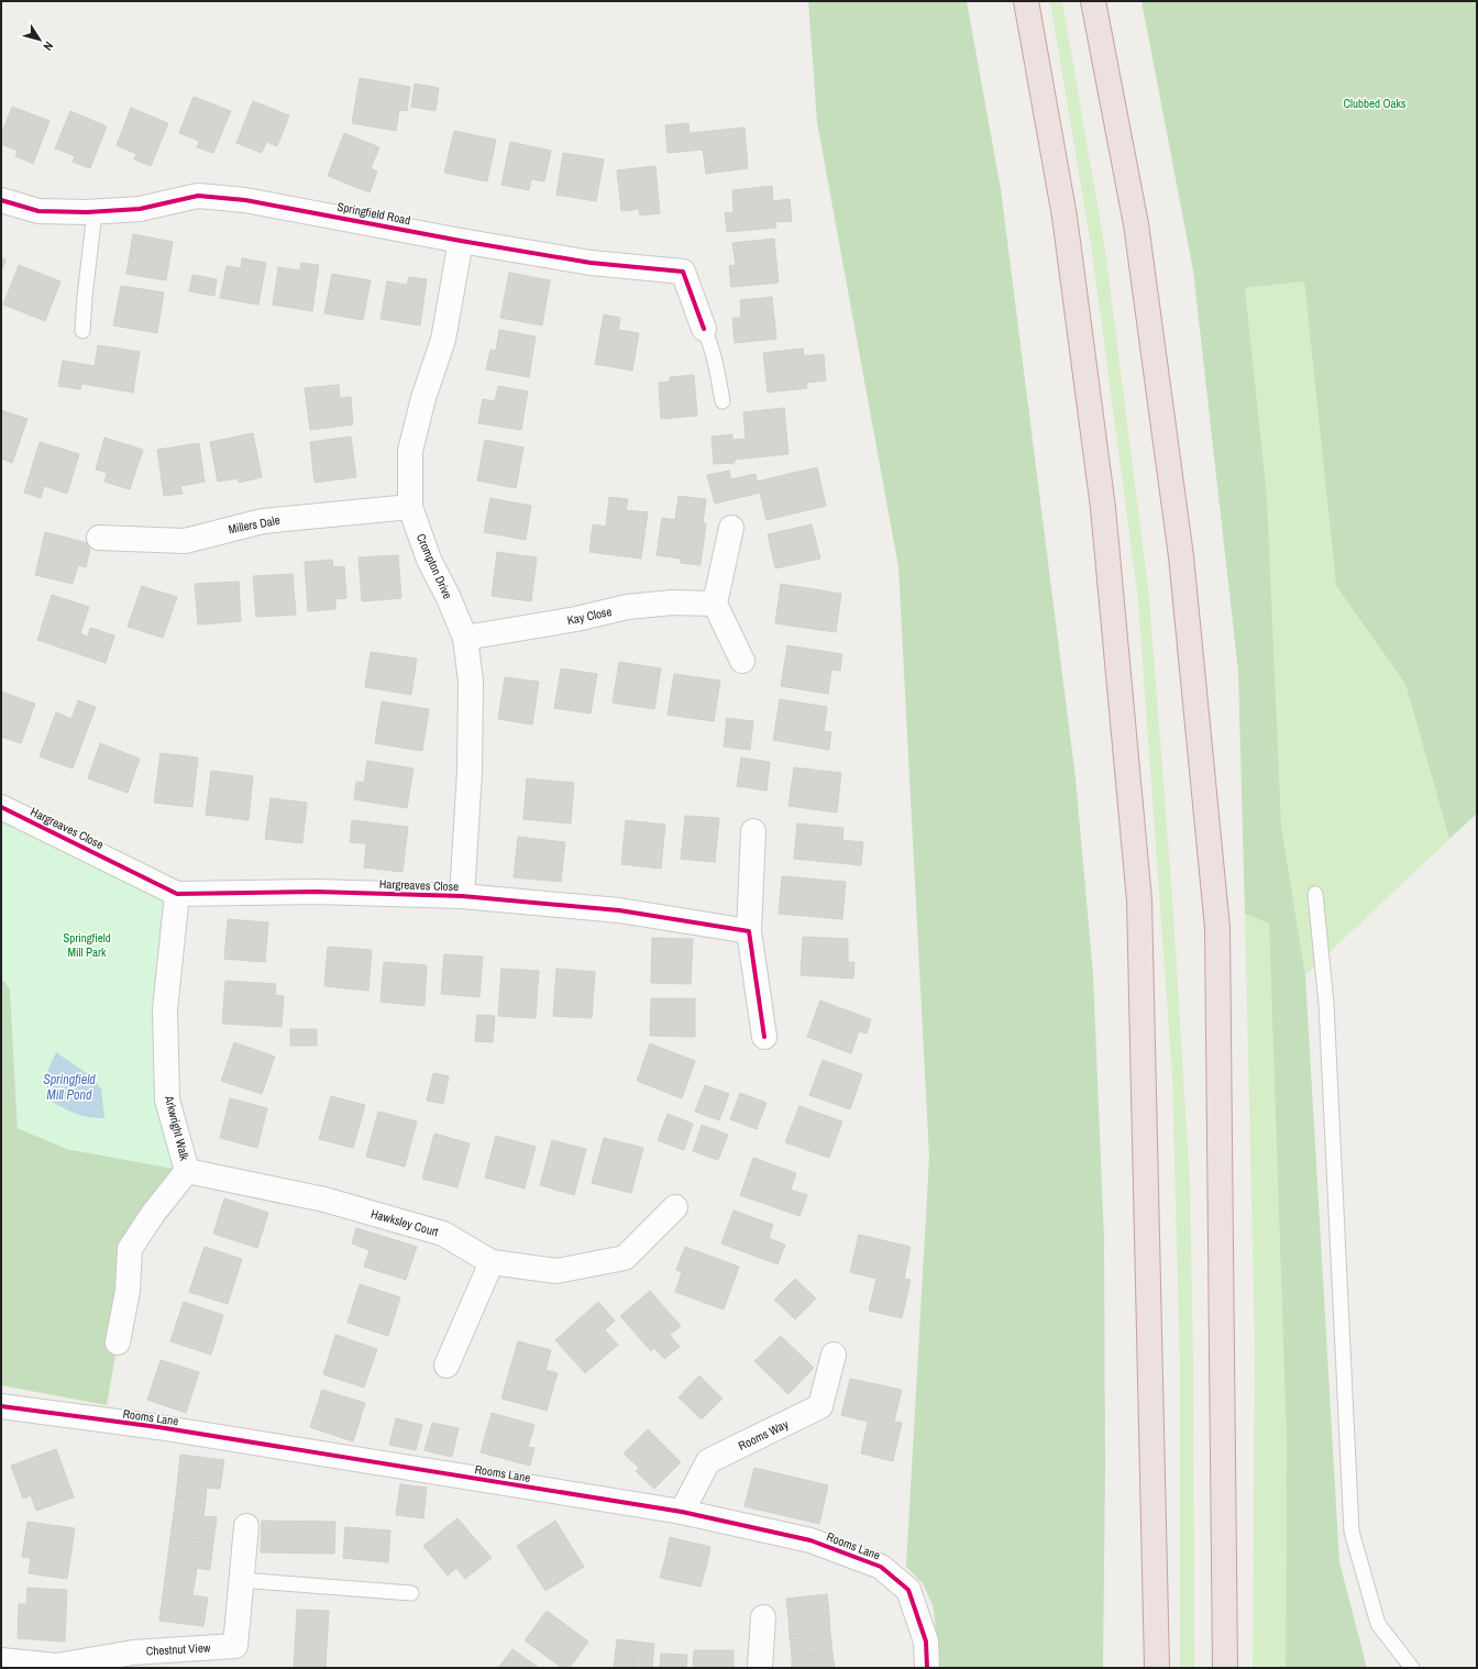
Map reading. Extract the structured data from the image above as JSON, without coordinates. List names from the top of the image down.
{
  "streets": {
    "street": [
      "Springfield Road",
      "Millers Dale",
      "Crompton Drive",
      "Kay Close",
      "Hargreaves Close",
      "Arkwright Walk",
      "Hawksley Court",
      "Rooms Lane",
      "Rooms Way",
      "Chestnut View"
    ]
  },
  "crossings": [
    ["Springfield Road", "Crompton Drive"],
    ["Millers Dale", "Crompton Drive"],
    ["Crompton Drive", "Kay Close"],
    ["Crompton Drive", "Hargreaves Close"],
    ["Hargreaves Close", "Arkwright Walk"],
    ["Arkwright Walk", "Hawksley Court"],
    ["Rooms Lane", "Rooms Way"]
  ],
  "water": ["Springfield Mill Pond"],
  "parks": ["Clubbed Oaks", "Springfield Mill Park"],
  "north": "bottom right"
}
